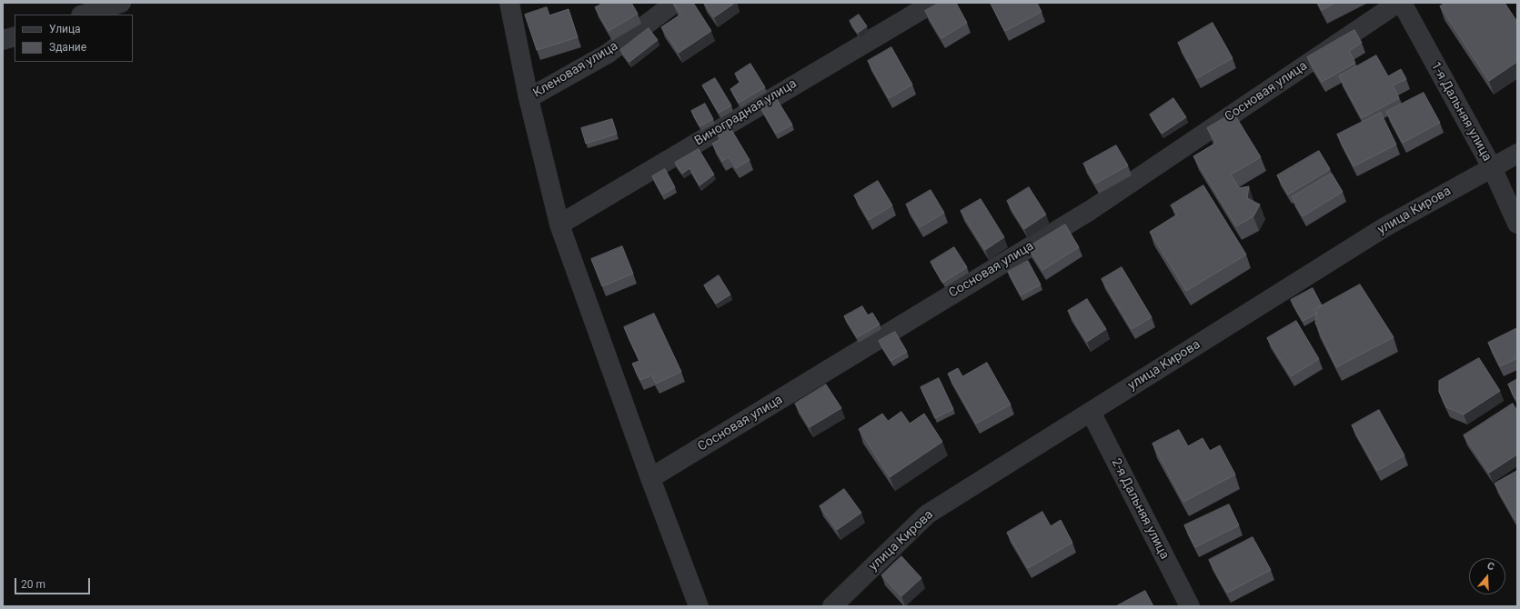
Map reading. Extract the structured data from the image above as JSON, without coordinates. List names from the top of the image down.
{
  "streets": {
    "street": [
      "Кленовая улица",
      "Сосновая улица",
      "1-я Дальняя улица",
      "Виноградная улица",
      "улица Кирова",
      "2-я Дальняя улица"
    ]
  },
  "crossings": [
    ["1-я Дальняя улица", "улица Кирова"],
    ["улица Кирова", "2-я Дальняя улица"]
  ],
  "legend": ["Улица", "Здание"],
  "scale_bar": "20 m",
  "north": "top"
}
